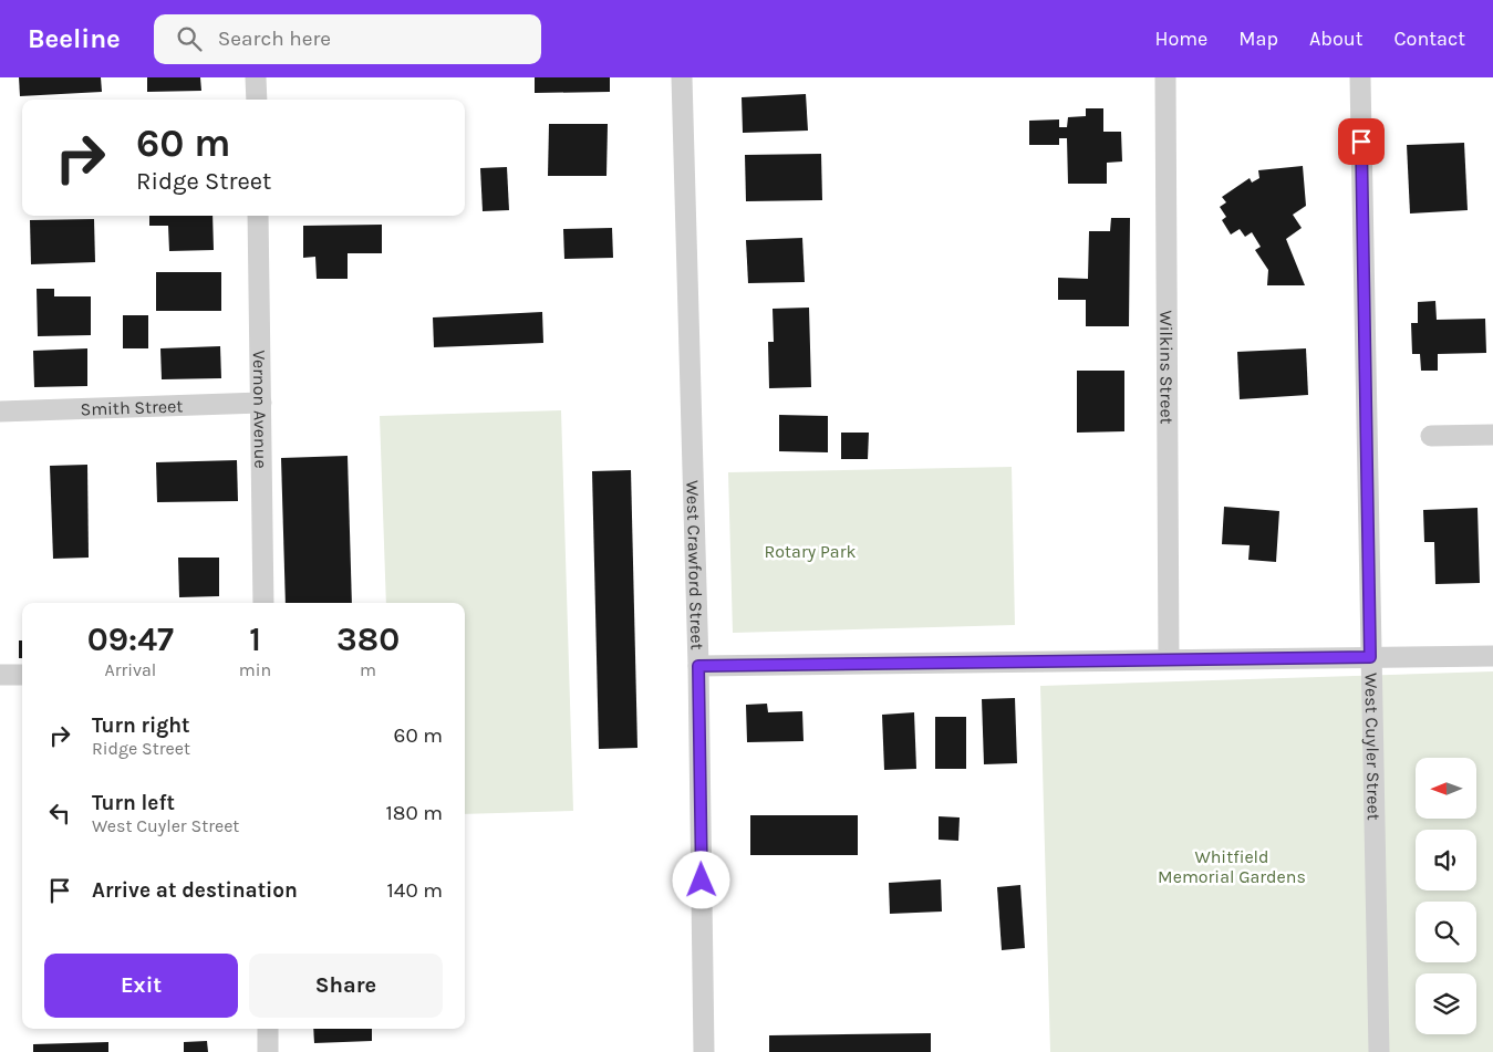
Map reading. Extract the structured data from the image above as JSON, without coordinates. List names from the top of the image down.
{
  "streets": {
    "street": [
      "Wilkins Street",
      "Smith Street",
      "Vernon Avenue",
      "West Crawford Street",
      "West Cuyler Street"
    ]
  },
  "crossings": [
    ["Smith Street", "Vernon Avenue"]
  ],
  "parks": ["Rotary Park", "Whitfield Memorial Gardens"],
  "north": "left",
  "page": {
    "header": "Beeline",
    "search": "Search here",
    "nav": [
      "Home",
      "Map",
      "About",
      "Contact"
    ],
    "turn": ["60 m", "Ridge Street"],
    "eta": [
      "09:47",
      "Arrival",
      "1",
      "min",
      "380",
      "m"
    ],
    "list": [
      {
        "name": "Turn right",
        "note": "Ridge Street",
        "value": "60 m"
      },
      {
        "name": "Turn left",
        "note": "West Cuyler Street",
        "value": "180 m"
      },
      {
        "name": "Arrive at destination",
        "value": "140 m"
      }
    ],
    "buttons": ["Exit", "Share"]
  }
}
